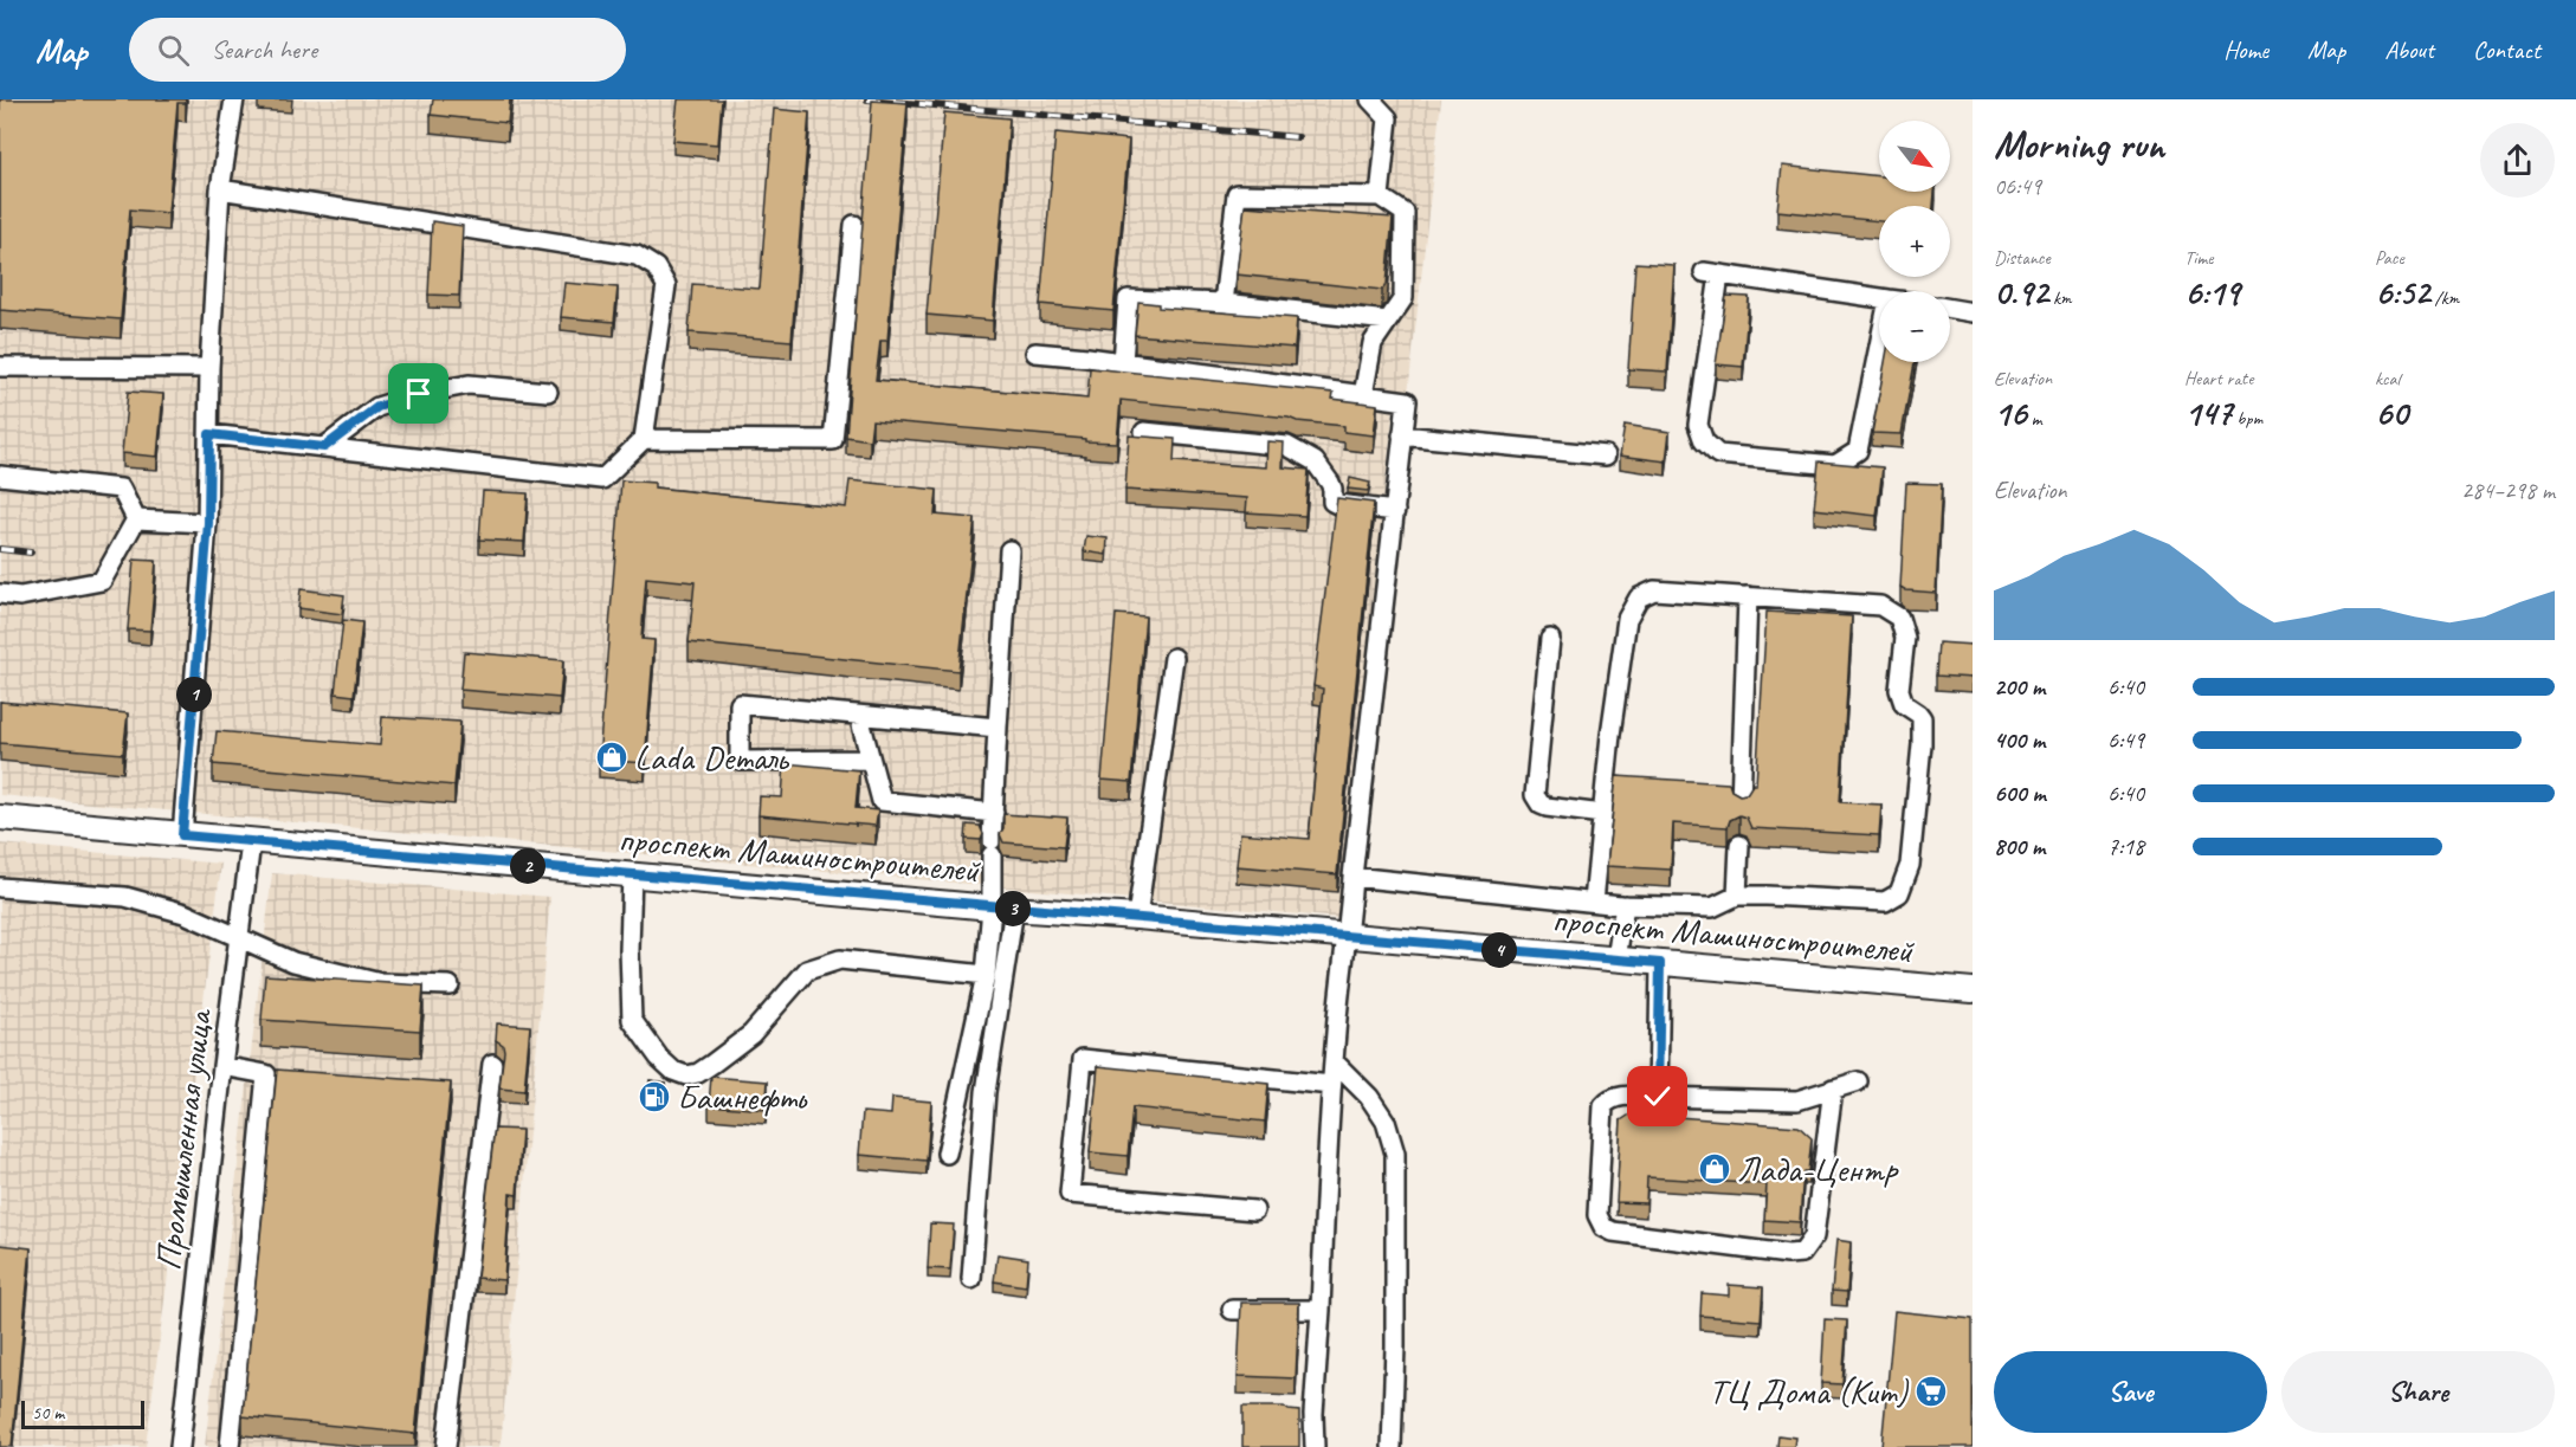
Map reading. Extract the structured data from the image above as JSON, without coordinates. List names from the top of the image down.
{
  "streets": {
    "main road": ["проспект Машиностроителей"],
    "street": ["Промышленная улица"]
  },
  "crossings": [
    ["проспект Машиностроителей", "Промышленная улица"]
  ],
  "places": {
    "shop": ["Lada Dеталь", "Лада-Центр"],
    "fuel station": ["Башнефть"],
    "supermarket": ["ТЦ Дома (Кит)"]
  },
  "scale_bar": "50 m",
  "north": "bottom right",
  "page": {
    "header": "Map",
    "search": "Search here",
    "nav": [
      "Home",
      "Map",
      "About",
      "Contact"
    ],
    "heading": ["Morning run", "06:49"],
    "map_buttons": ["+", "−"],
    "stats": [
      ["Distance", "0.92 km"],
      ["Time", "6:19"],
      ["Pace", "6:52 /km"],
      ["Elevation", "16 m"],
      ["Heart rate", "147 bpm"],
      ["kcal", "60"]
    ],
    "chart": ["Elevation", "284–298 m"],
    "list": [
      {
        "name": "200 m",
        "note": "6:40"
      },
      {
        "name": "400 m",
        "note": "6:49"
      },
      {
        "name": "600 m",
        "note": "6:40"
      },
      {
        "name": "800 m",
        "note": "7:18"
      }
    ],
    "pins": [
      "1",
      "2",
      "3",
      "4"
    ],
    "buttons": ["Save", "Share"],
    "scale": "50 m"
  }
}
